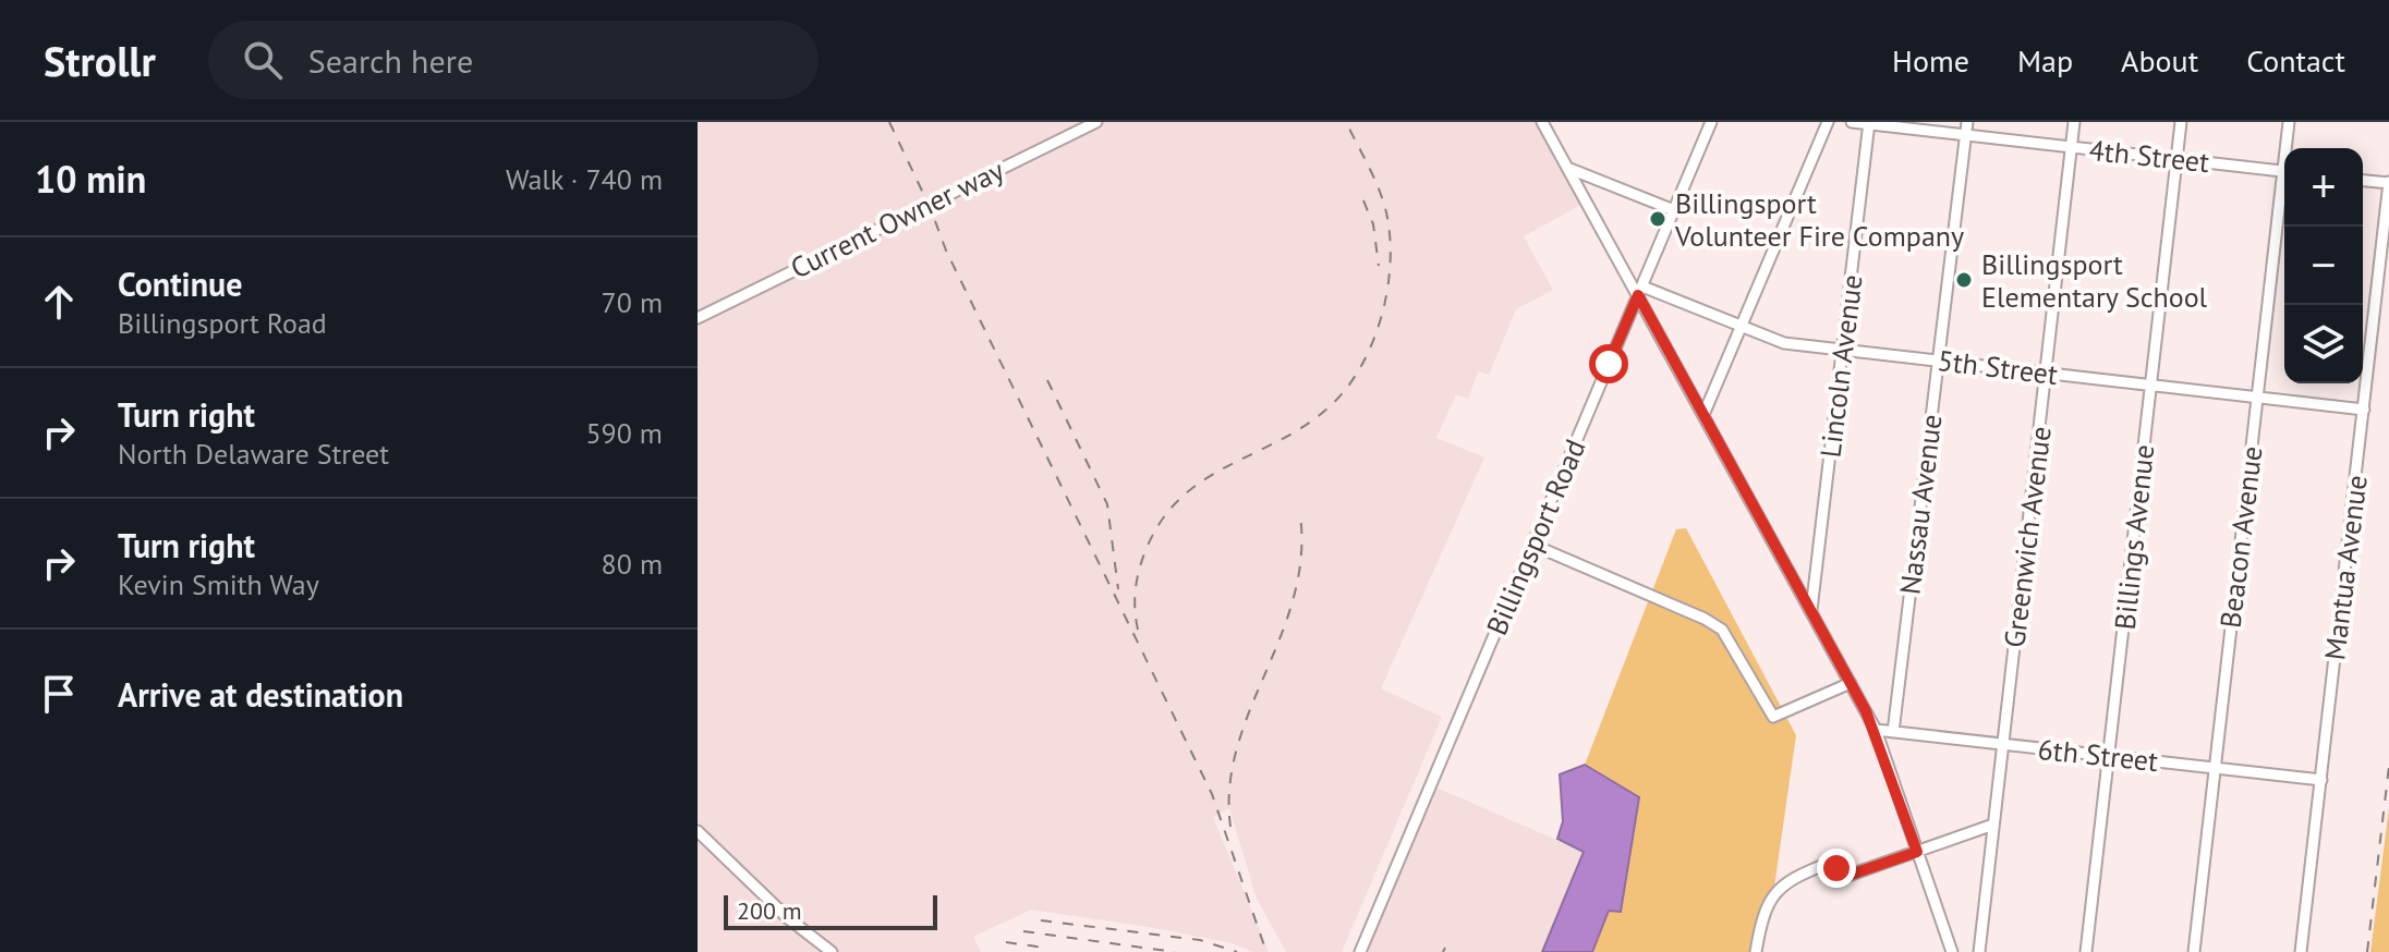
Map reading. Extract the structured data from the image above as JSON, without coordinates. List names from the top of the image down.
{
  "streets": {
    "street": [
      "4th Street",
      "Current Owner way",
      "Lincoln Avenue",
      "5th Street",
      "Nassau Avenue",
      "Billingsport Road",
      "Greenwich Avenue",
      "Billings Avenue",
      "Beacon Avenue",
      "Mantua Avenue",
      "6th Street"
    ]
  },
  "crossings": [
    ["4th Street", "Lincoln Avenue"],
    ["4th Street", "Nassau Avenue"],
    ["4th Street", "Greenwich Avenue"],
    ["4th Street", "Billings Avenue"],
    ["Lincoln Avenue", "5th Street"],
    ["5th Street", "Nassau Avenue"],
    ["5th Street", "Billingsport Road"],
    ["5th Street", "Greenwich Avenue"],
    ["5th Street", "Billings Avenue"],
    ["5th Street", "Beacon Avenue"],
    ["5th Street", "Mantua Avenue"],
    ["Nassau Avenue", "6th Street"],
    ["Greenwich Avenue", "6th Street"],
    ["Billings Avenue", "6th Street"],
    ["Beacon Avenue", "6th Street"],
    ["Mantua Avenue", "6th Street"]
  ],
  "places": ["Billingsport Volunteer Fire Company", "Billingsport Elementary School"],
  "scale_bar": "200 m",
  "page": {
    "header": "Strollr",
    "search": "Search here",
    "nav": [
      "Home",
      "Map",
      "About",
      "Contact"
    ],
    "heading": ["10 min", "Walk · 740 m"],
    "map_buttons": ["+", "−"],
    "list": [
      ["Continue", "Billingsport Road", "70 m"],
      ["Turn right", "North Delaware Street", "590 m"],
      ["Turn right", "Kevin Smith Way", "80 m"],
      "Arrive at destination"
    ],
    "scale": "200 m"
  }
}
